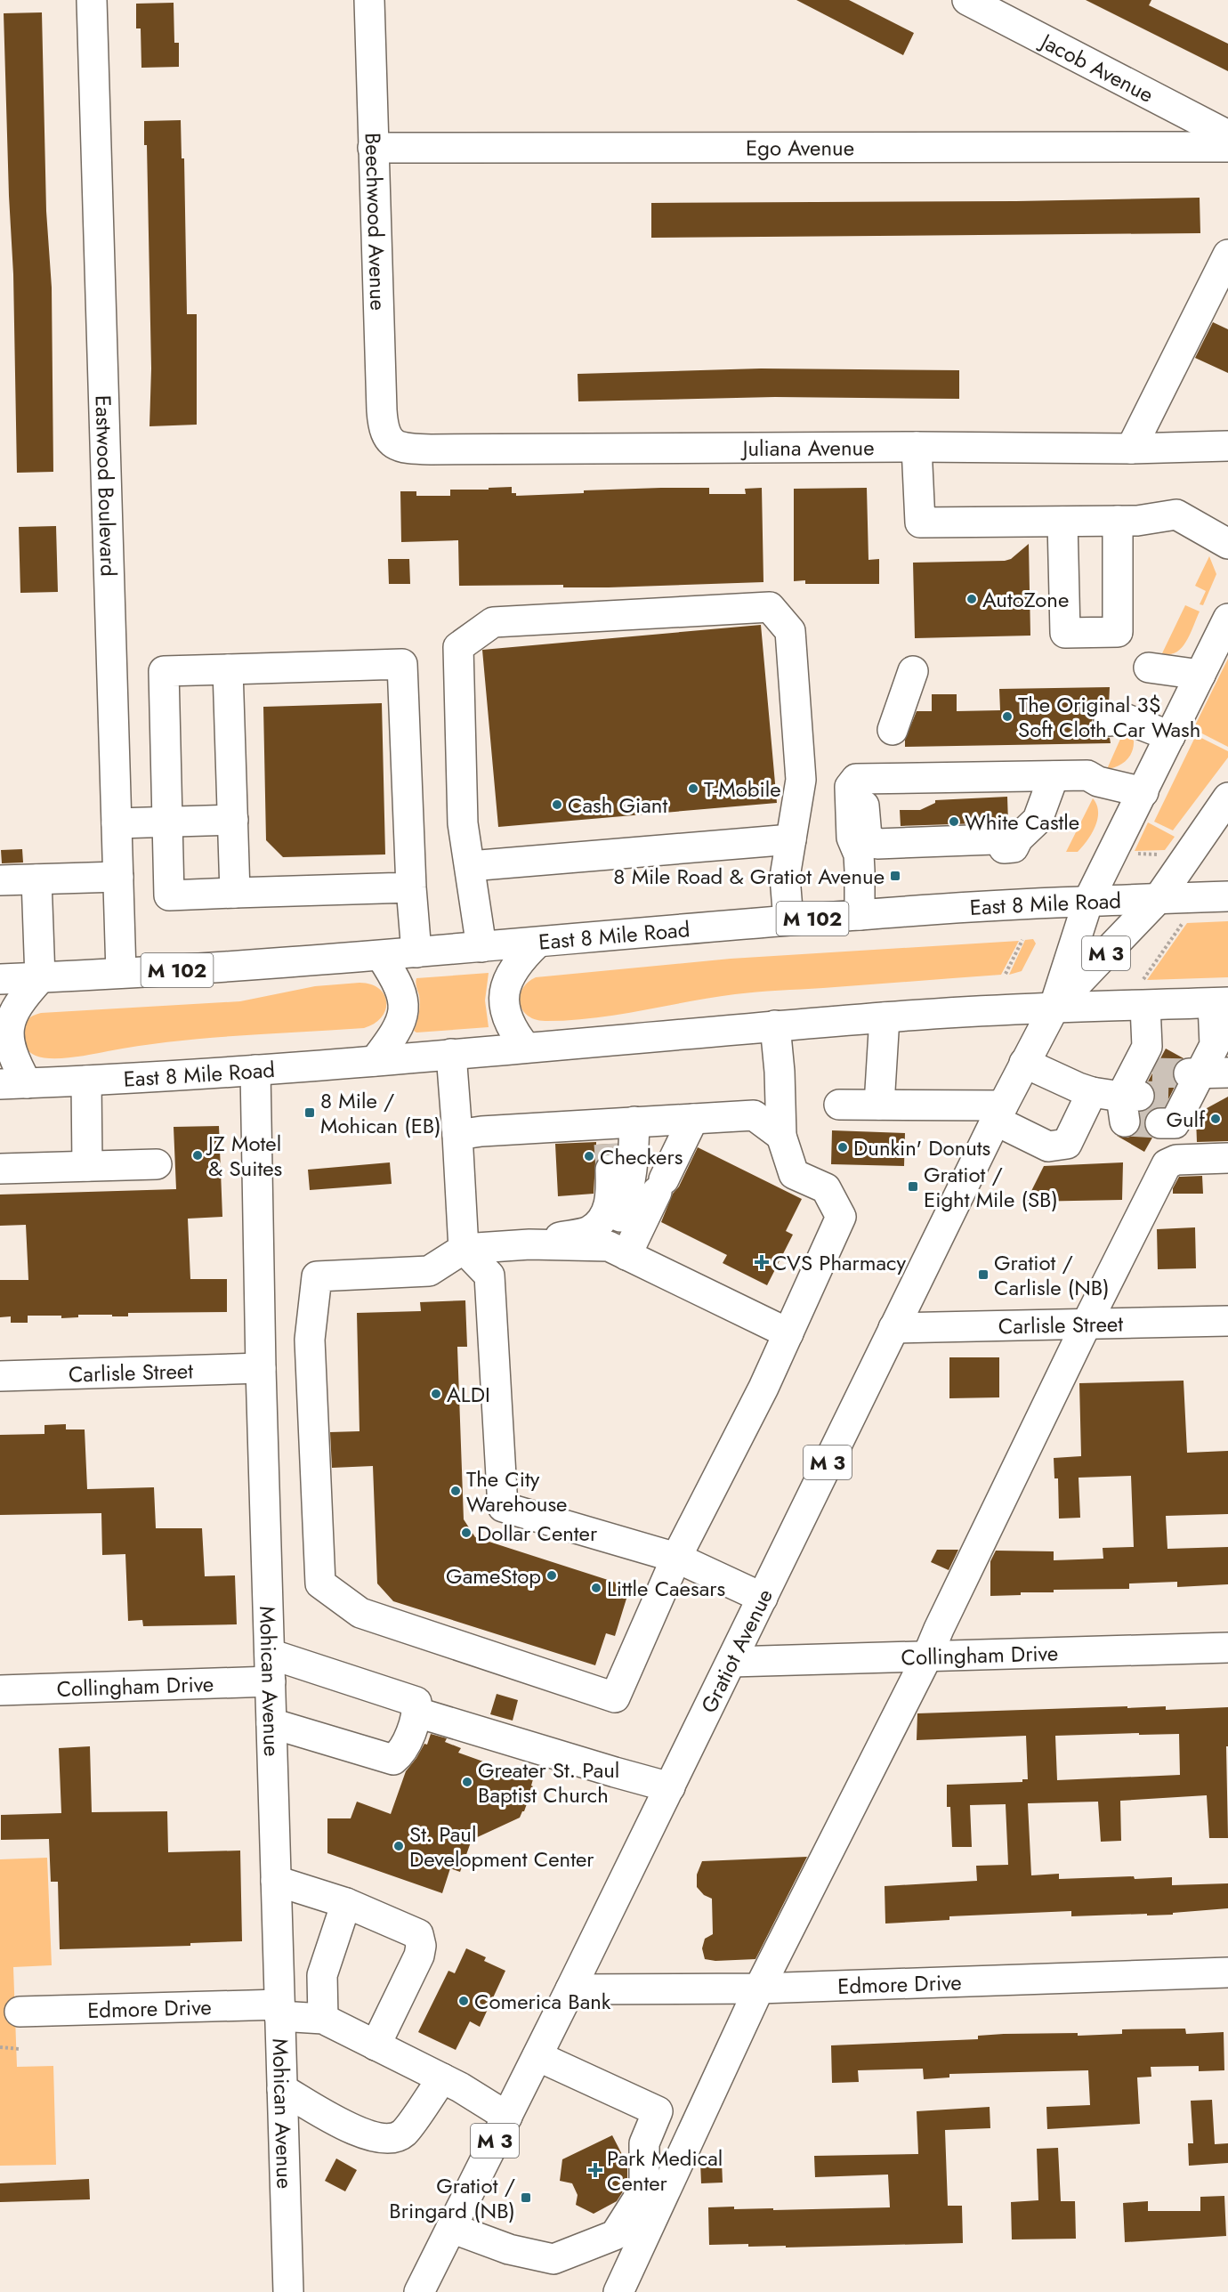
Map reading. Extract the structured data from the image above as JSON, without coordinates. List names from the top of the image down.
{
  "streets": {
    "main road": [
      "Jacob Avenue",
      "Ego Avenue",
      "Beechwood Avenue",
      "Juliana Avenue",
      "Eastwood Boulevard",
      "East 8 Mile Road",
      "M 102",
      "M 3",
      "Carlisle Street",
      "Gratiot Avenue",
      "Collingham Drive",
      "Mohican Avenue",
      "Edmore Drive"
    ]
  },
  "crossings": [
    ["Ego Avenue", "Beechwood Avenue"],
    ["Beechwood Avenue", "Juliana Avenue"],
    ["Eastwood Boulevard", "East 8 Mile Road"],
    ["East 8 Mile Road", "Gratiot Avenue"],
    ["East 8 Mile Road", "Mohican Avenue"],
    ["Carlisle Street", "Gratiot Avenue"],
    ["Carlisle Street", "Mohican Avenue"],
    ["Gratiot Avenue", "Collingham Drive"],
    ["Gratiot Avenue", "Edmore Drive"],
    ["Collingham Drive", "Mohican Avenue"],
    ["Mohican Avenue", "Edmore Drive"]
  ],
  "places": {
    "other": [
      "AutoZone",
      "The Original 3$ Soft Cloth Car Wash",
      "T-Mobile",
      "Cash Giant",
      "White Castle",
      "Gulf",
      "Dunkin' Donuts",
      "JZ Motel & Suites",
      "Checkers",
      "ALDI",
      "The City Warehouse",
      "Dollar Center",
      "GameStop",
      "Little Caesars",
      "Greater St. Paul Baptist Church",
      "St. Paul Development Center",
      "Comerica Bank"
    ],
    "transit": [
      "8 Mile Road & Gratiot Avenue",
      "8 Mile / Mohican (EB)",
      "Gratiot / Eight Mile (SB)",
      "Gratiot / Carlisle (NB)",
      "Gratiot / Bringard (NB)"
    ],
    "health": ["CVS Pharmacy", "Park Medical Center"]
  }
}
